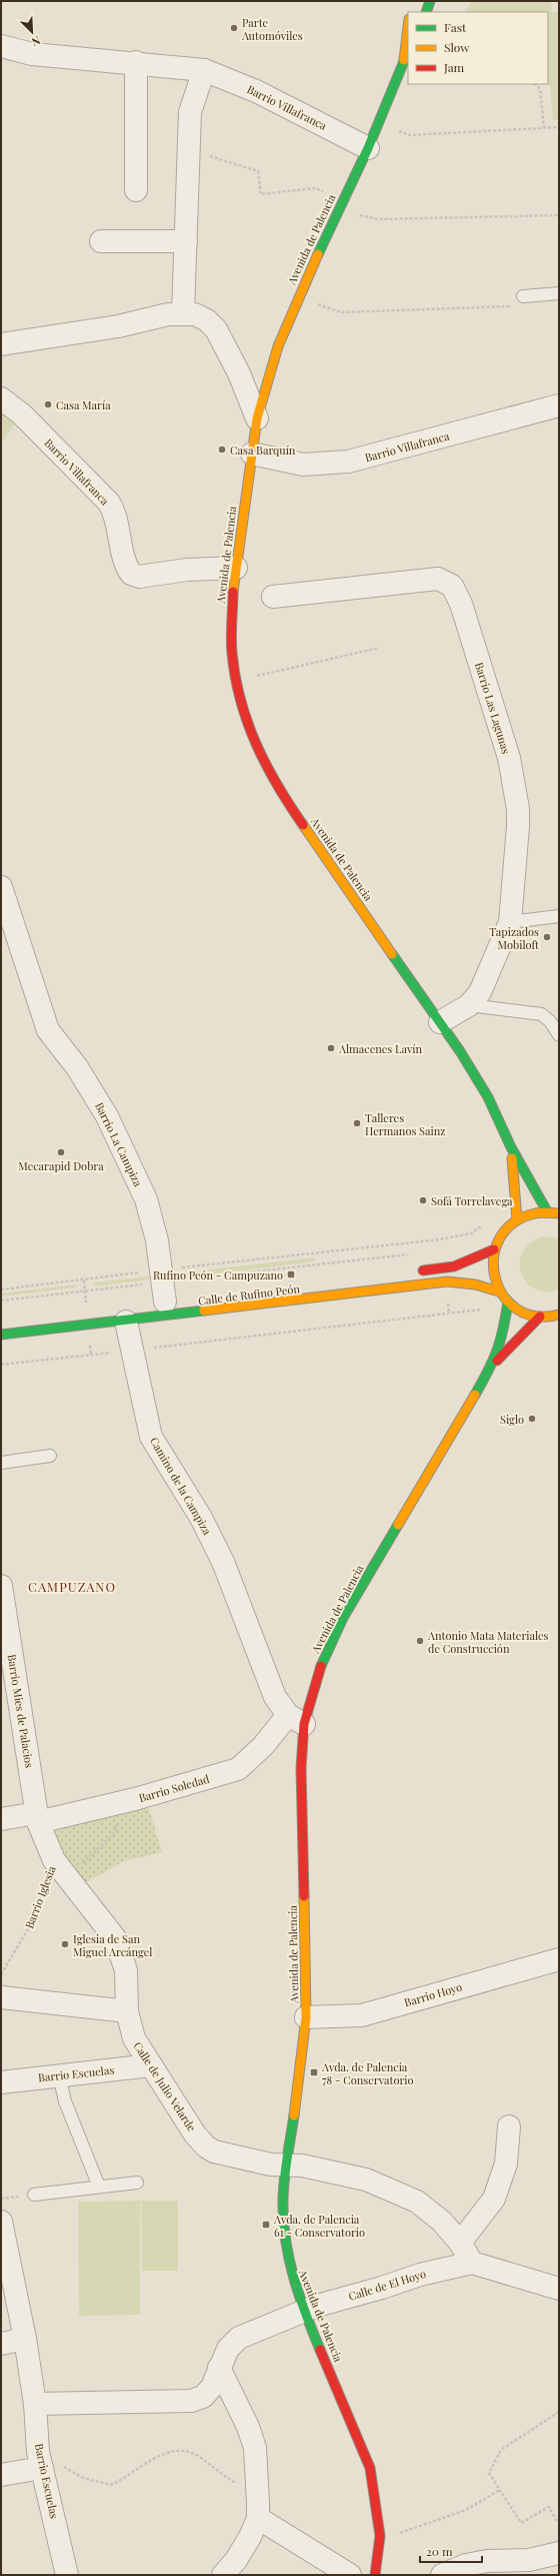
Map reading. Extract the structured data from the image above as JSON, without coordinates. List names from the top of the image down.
{
  "streets": {
    "main road": ["Avenida de Palencia", "Calle de Rufino Peón"],
    "street": [
      "Barrio Villafranca",
      "Barrio Las Lagunas",
      "Barrio La Campiza",
      "Camino de la Campiza",
      "Barrio Mies de Palacios",
      "Barrio Soledad",
      "Barrio Hoyo",
      "Barrio Escuelas",
      "Calle de Julio Velarde",
      "Calle de El Hoyo"
    ],
    "path": ["Barrio Iglesia"]
  },
  "crossings": [
    ["Barrio Villafranca", "Avenida de Palencia"],
    ["Avenida de Palencia", "Barrio Las Lagunas"],
    ["Avenida de Palencia", "Camino de la Campiza"],
    ["Avenida de Palencia", "Barrio Soledad"],
    ["Avenida de Palencia", "Barrio Hoyo"],
    ["Avenida de Palencia", "Calle de Julio Velarde"],
    ["Avenida de Palencia", "Calle de El Hoyo"],
    ["Calle de Rufino Peón", "Camino de la Campiza"],
    ["Camino de la Campiza", "Barrio Soledad"],
    ["Barrio Mies de Palacios", "Barrio Soledad"],
    ["Barrio Mies de Palacios", "Calle de Julio Velarde"],
    ["Barrio Soledad", "Calle de Julio Velarde"],
    ["Barrio Iglesia", "Calle de Julio Velarde"],
    ["Barrio Escuelas", "Calle de Julio Velarde"],
    ["Barrio Escuelas", "Calle de El Hoyo"]
  ],
  "districts": ["CAMPUZANO"],
  "places": {
    "other": [
      "Parte Automóviles",
      "Casa María",
      "Casa Barquín",
      "Tapizados Mobiloft",
      "Almacenes Lavín",
      "Talleres Hermanos Sainz",
      "Mecarapid Dobra",
      "Sofá Torrelavega",
      "Siglo",
      "Antonio Mata Materiales de Construcción",
      "Iglesia de San Miguel Arcángel"
    ],
    "transit": ["Rufino Peón - Campuzano", "Avda. de Palencia 78 - Conservatorio", "Avda. de Palencia 61 - Conservatorio"]
  },
  "legend": ["Fast", "Slow", "Jam"],
  "scale_bar": "20 m",
  "north": "bottom right"
}
